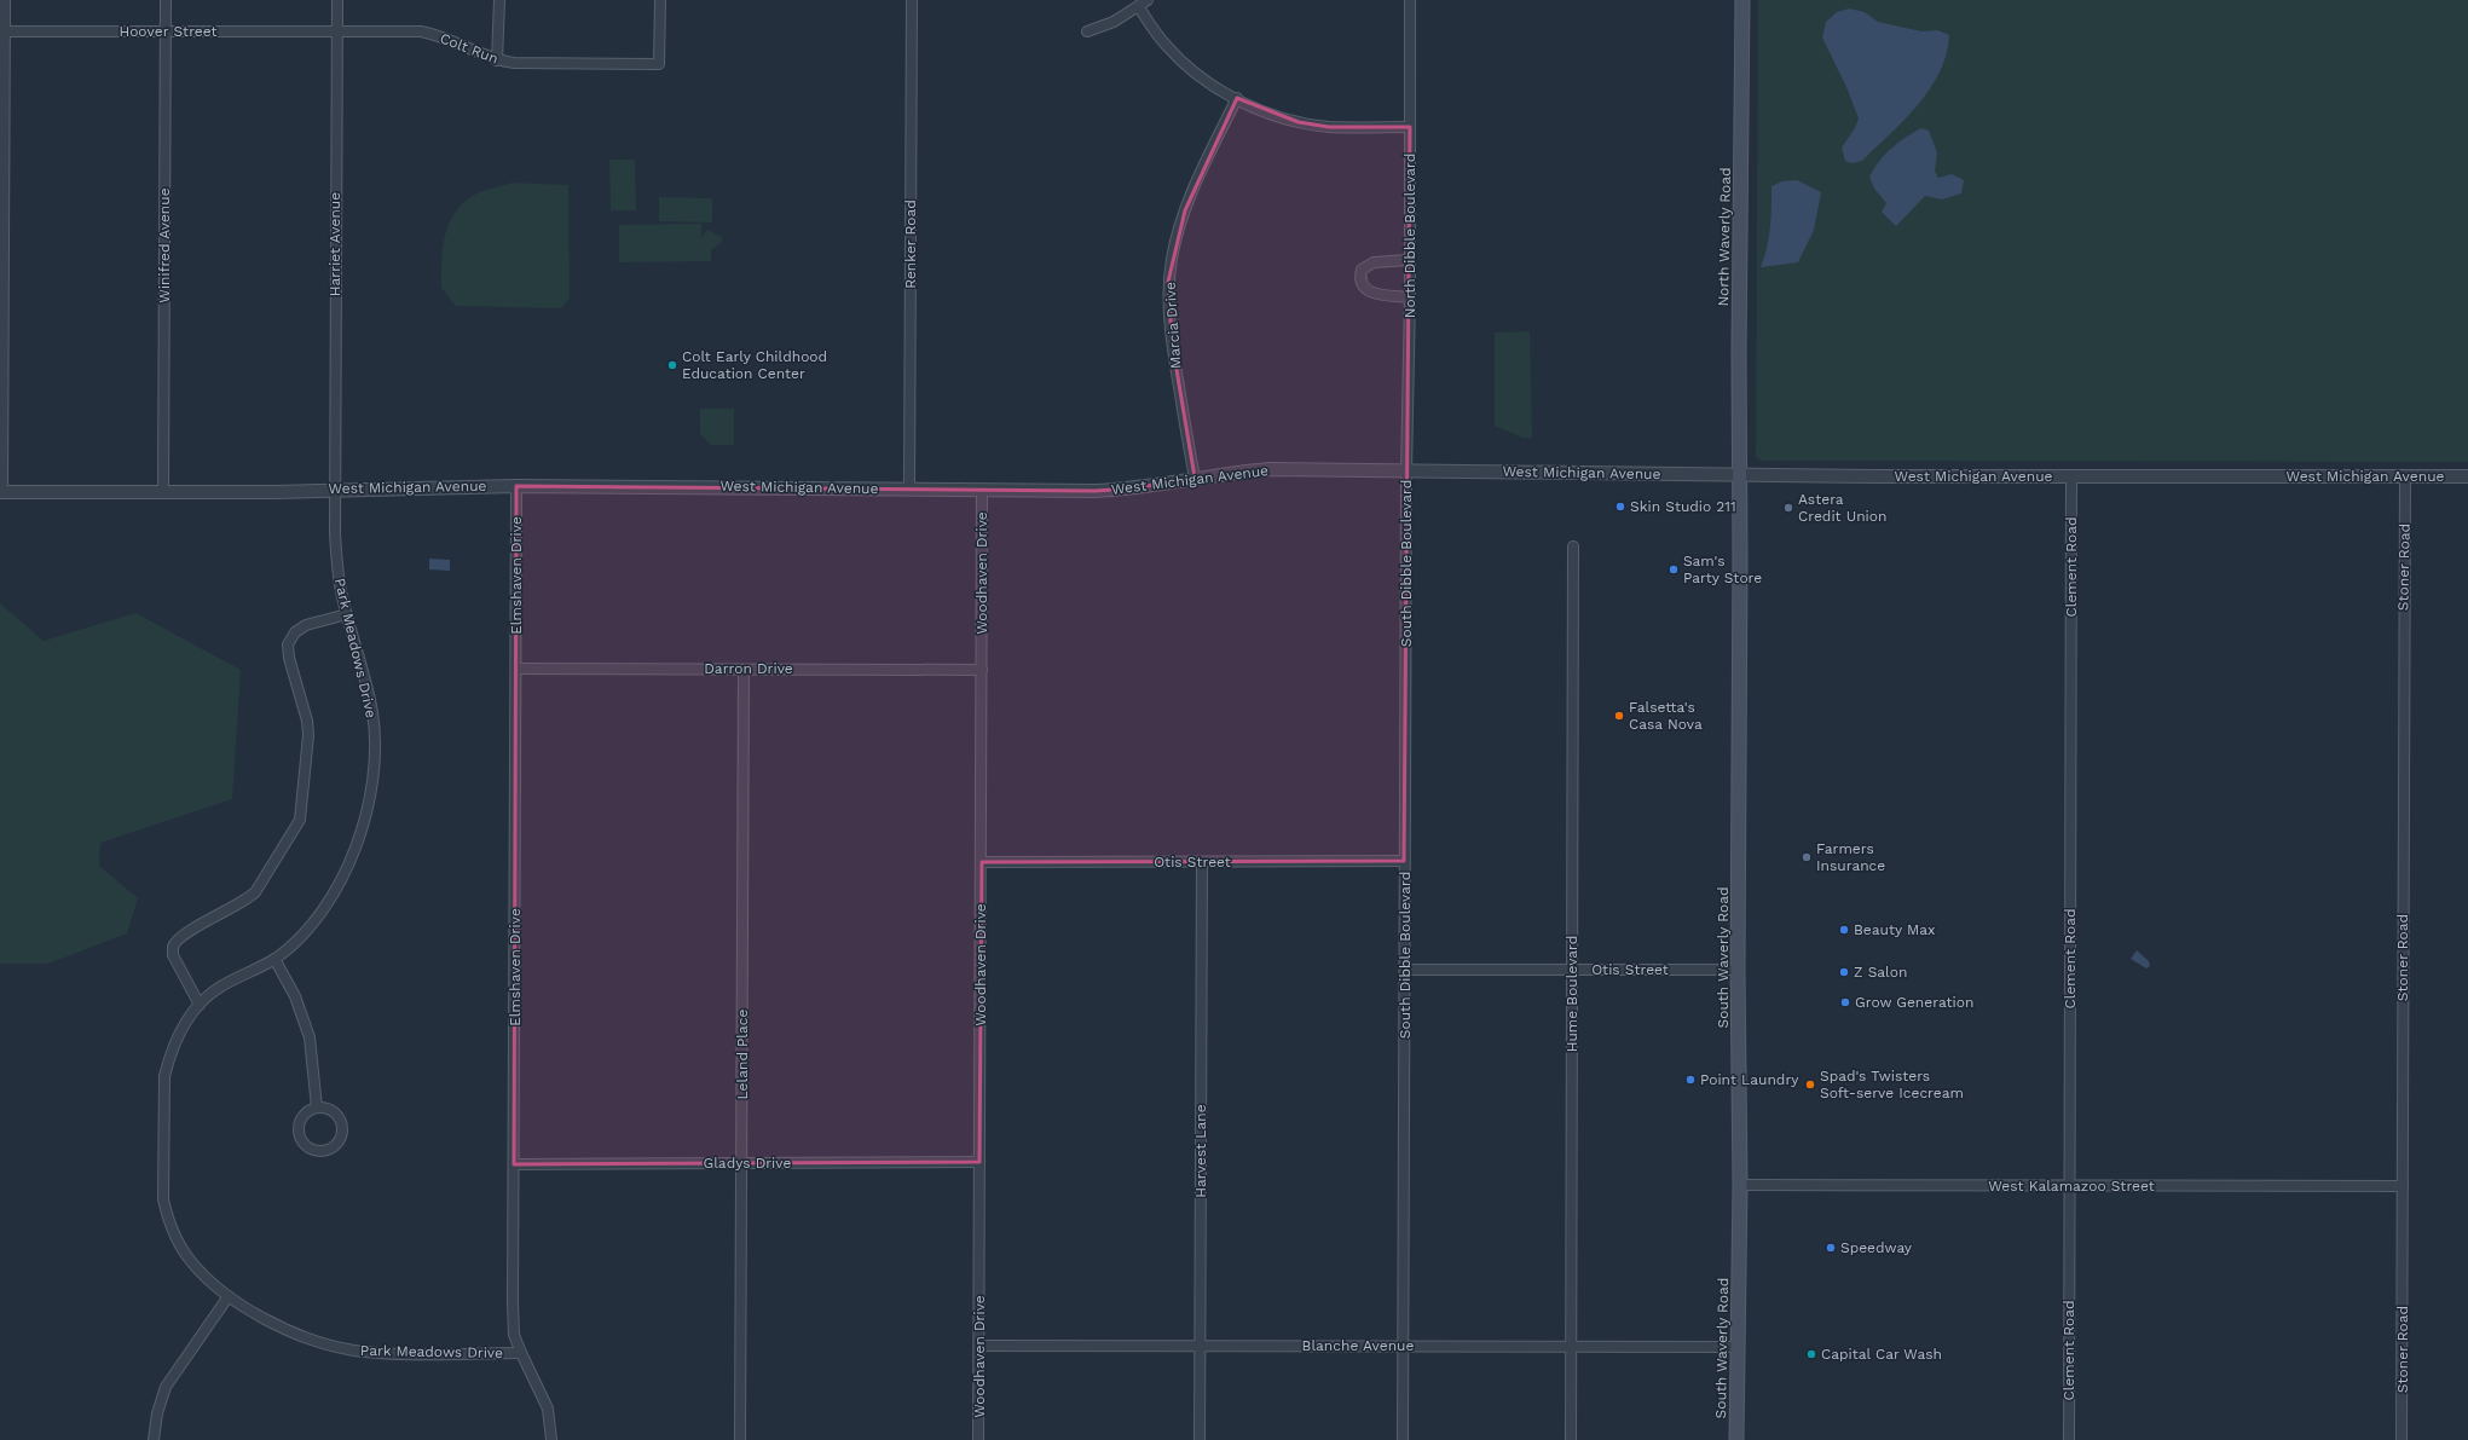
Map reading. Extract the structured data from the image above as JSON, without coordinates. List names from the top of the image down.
{
  "streets": {
    "main road": ["North Waverly Road", "South Waverly Road"],
    "street": [
      "Hoover Street",
      "Colt Run",
      "North Dibble Boulevard",
      "Harriet Avenue",
      "Renker Road",
      "Winifred Avenue",
      "Marcia Drive",
      "West Michigan Avenue",
      "South Dibble Boulevard",
      "Clement Road",
      "Stoner Road",
      "Woodhaven Drive",
      "Elmshaven Drive",
      "Park Meadows Drive",
      "Darron Drive",
      "Otis Street",
      "Hume Boulevard",
      "Leland Place",
      "Harvest Lane",
      "Gladys Drive",
      "West Kalamazoo Street",
      "Blanche Avenue"
    ]
  },
  "crossings": [
    ["Hoover Street", "Colt Run"],
    ["Hoover Street", "Harriet Avenue"],
    ["Hoover Street", "Winifred Avenue"],
    ["Colt Run", "Harriet Avenue"],
    ["North Dibble Boulevard", "West Michigan Avenue"],
    ["North Dibble Boulevard", "South Dibble Boulevard"],
    ["North Waverly Road", "West Michigan Avenue"],
    ["North Waverly Road", "South Waverly Road"],
    ["Harriet Avenue", "West Michigan Avenue"],
    ["Harriet Avenue", "Park Meadows Drive"],
    ["Renker Road", "West Michigan Avenue"],
    ["Winifred Avenue", "West Michigan Avenue"],
    ["Marcia Drive", "West Michigan Avenue"],
    ["West Michigan Avenue", "South Dibble Boulevard"],
    ["West Michigan Avenue", "Clement Road"],
    ["West Michigan Avenue", "Stoner Road"],
    ["West Michigan Avenue", "Woodhaven Drive"],
    ["West Michigan Avenue", "Elmshaven Drive"],
    ["West Michigan Avenue", "Park Meadows Drive"],
    ["West Michigan Avenue", "South Waverly Road"],
    ["South Dibble Boulevard", "Otis Street"],
    ["South Dibble Boulevard", "Blanche Avenue"],
    ["Clement Road", "West Kalamazoo Street"],
    ["Stoner Road", "West Kalamazoo Street"],
    ["Woodhaven Drive", "Darron Drive"],
    ["Woodhaven Drive", "Otis Street"],
    ["Woodhaven Drive", "Gladys Drive"],
    ["Woodhaven Drive", "Blanche Avenue"],
    ["Elmshaven Drive", "Park Meadows Drive"],
    ["Elmshaven Drive", "Darron Drive"],
    ["Elmshaven Drive", "Gladys Drive"],
    ["Darron Drive", "Leland Place"],
    ["Otis Street", "South Waverly Road"],
    ["Otis Street", "Hume Boulevard"],
    ["Otis Street", "Harvest Lane"],
    ["South Waverly Road", "West Kalamazoo Street"],
    ["South Waverly Road", "Blanche Avenue"],
    ["Hume Boulevard", "Blanche Avenue"],
    ["Leland Place", "Gladys Drive"],
    ["Harvest Lane", "Blanche Avenue"]
  ],
  "places": [
    "Colt Early Childhood Education Center",
    "Skin Studio 211",
    "Astera Credit Union",
    "Sam's Party Store",
    "Falsetta's Casa Nova",
    "Farmers Insurance",
    "Beauty Max",
    "Z Salon",
    "Grow Generation",
    "Point Laundry",
    "Spad's Twisters Soft-serve Icecream",
    "Speedway",
    "Capital Car Wash"
  ]
}
